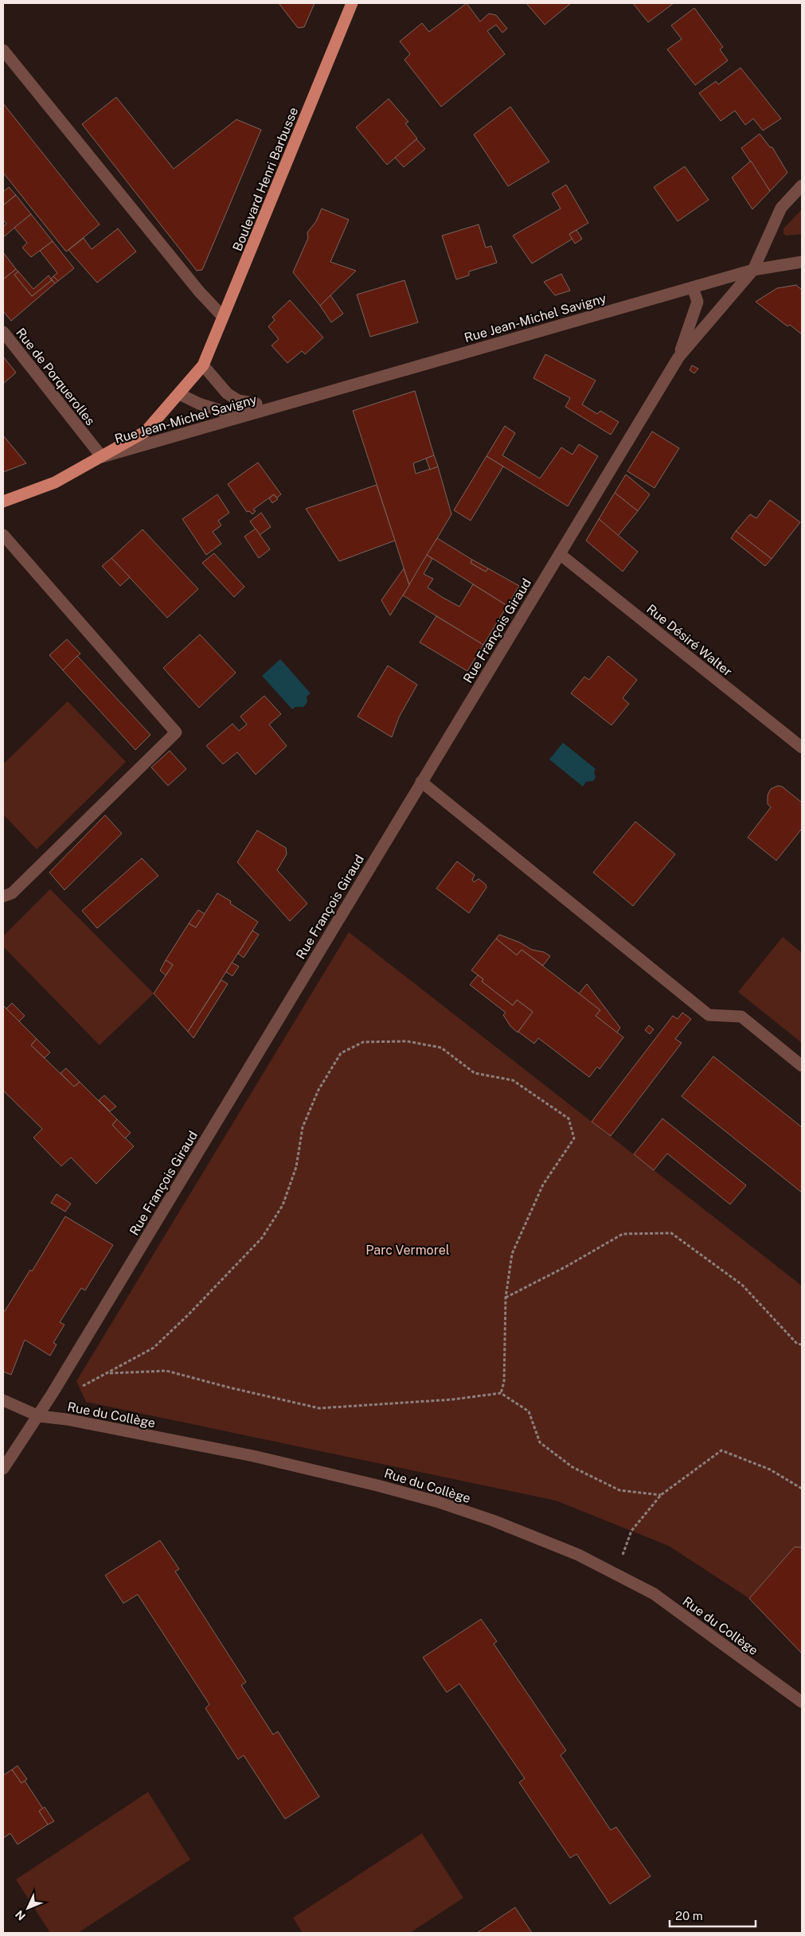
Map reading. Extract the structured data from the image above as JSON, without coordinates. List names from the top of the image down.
{
  "streets": {
    "main road": ["Boulevard Henri Barbusse", "Rue Jean-Michel Savigny"],
    "street": [
      "Rue de Porquerolles",
      "Rue François Giraud",
      "Rue Désiré Walter",
      "Rue du Collège"
    ]
  },
  "crossings": [
    ["Boulevard Henri Barbusse", "Rue Jean-Michel Savigny"],
    ["Rue Jean-Michel Savigny", "Rue de Porquerolles"],
    ["Rue Jean-Michel Savigny", "Rue François Giraud"],
    ["Rue François Giraud", "Rue Désiré Walter"],
    ["Rue François Giraud", "Rue du Collège"]
  ],
  "parks": ["Parc Vermorel"],
  "scale_bar": "20 m",
  "north": "bottom left"
}
